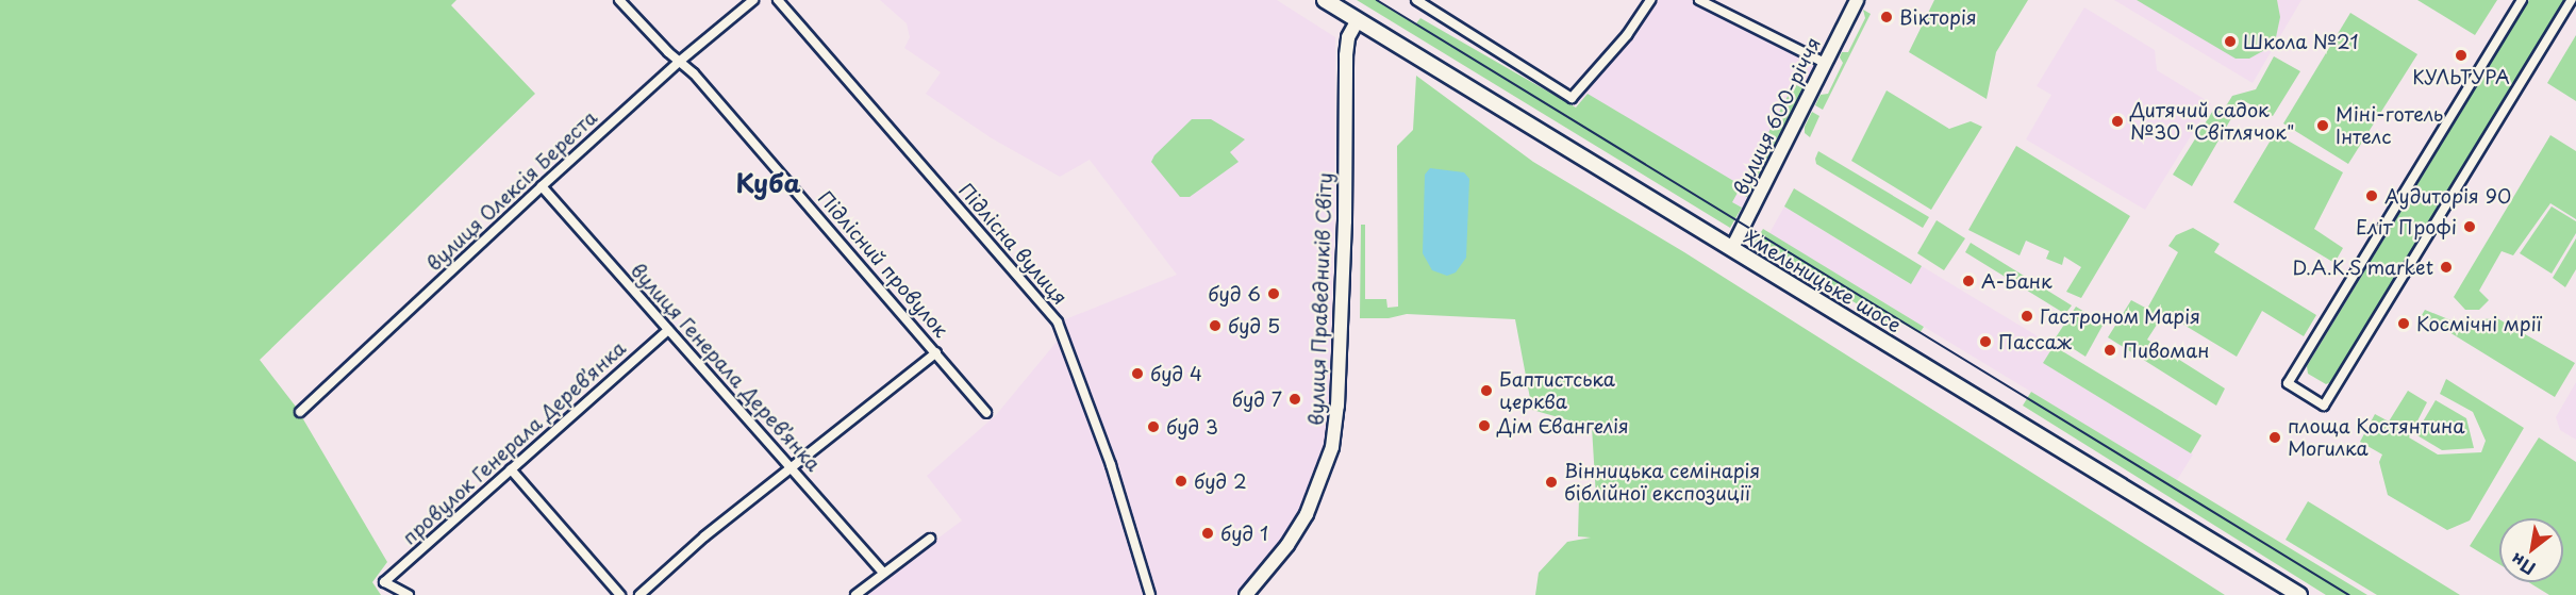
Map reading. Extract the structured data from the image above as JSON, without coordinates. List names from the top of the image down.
{
  "streets": {
    "main road": ["вулиця 600-річчя", "Хмельницьке шосе", "вулиця Праведників Світу"],
    "street": [
      "вулиця Олексія Береста",
      "Підлісна вулиця",
      "Підлісний провулок",
      "вулиця Генерала Деревʼянка",
      "провулок Генерала Деревʼянка"
    ]
  },
  "crossings": [
    ["вулиця 600-річчя", "Хмельницьке шосе"],
    ["вулиця Олексія Береста", "Підлісний провулок"],
    ["вулиця Олексія Береста", "вулиця Генерала Деревʼянка"],
    ["Хмельницьке шосе", "вулиця Праведників Світу"],
    ["вулиця Генерала Деревʼянка", "провулок Генерала Деревʼянка"]
  ],
  "districts": ["Куба"],
  "places": [
    "Вікторія",
    "Школа №21",
    "КУЛЬТУРА",
    "Дитячий садок №30 \"Світлячок\"",
    "Міні-готель Інтелс",
    "Аудиторія 90",
    "Еліт Профі",
    "D.A.K.S market",
    "А-Банк",
    "буд 6",
    "Гастроном Марія",
    "Космічні мрії",
    "буд 5",
    "Пассаж",
    "Пивоман",
    "буд 4",
    "Баптистська церква",
    "буд 7",
    "Дім Євангелія",
    "буд 3",
    "площа Костянтина Могилка",
    "буд 2",
    "Вінницька семінарія біблійної експозиції",
    "буд 1"
  ],
  "north": "bottom left"
}
